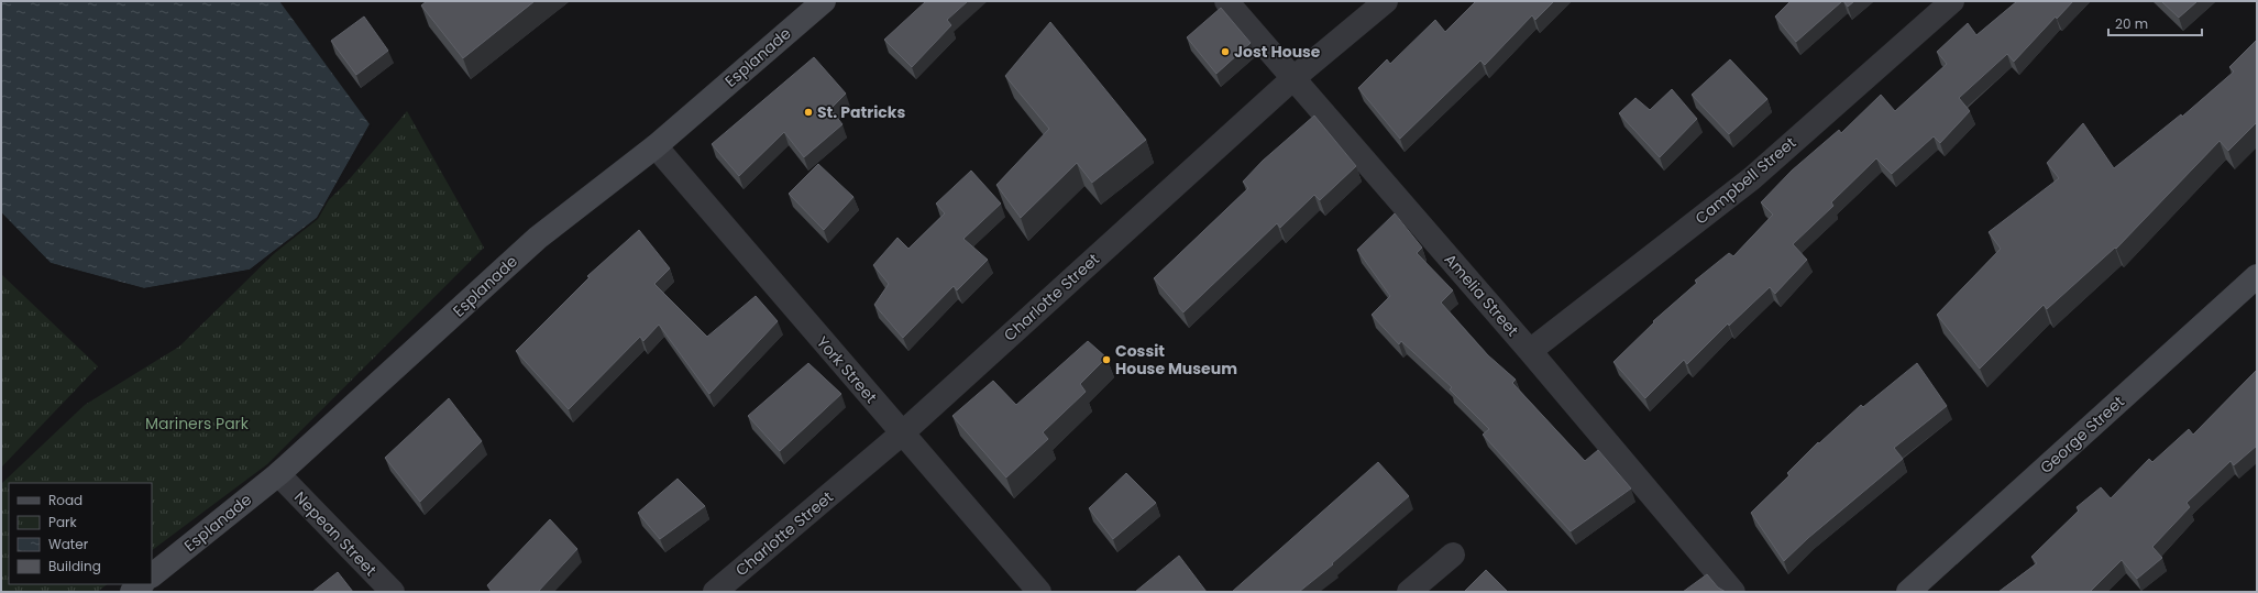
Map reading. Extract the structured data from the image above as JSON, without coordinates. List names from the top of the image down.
{
  "streets": {
    "street": [
      "Esplanade",
      "Campbell Street",
      "Amelia Street",
      "Charlotte Street",
      "York Street",
      "George Street",
      "Nepean Street"
    ]
  },
  "crossings": [
    ["Esplanade", "York Street"],
    ["Esplanade", "Nepean Street"],
    ["Campbell Street", "Amelia Street"],
    ["Amelia Street", "Charlotte Street"],
    ["Charlotte Street", "York Street"]
  ],
  "parks": ["Mariners Park"],
  "places": ["Jost House", "St. Patricks", "Cossit House Museum"],
  "legend": [
    "Road",
    "Park",
    "Water",
    "Building"
  ],
  "scale_bar": "20 m"
}
